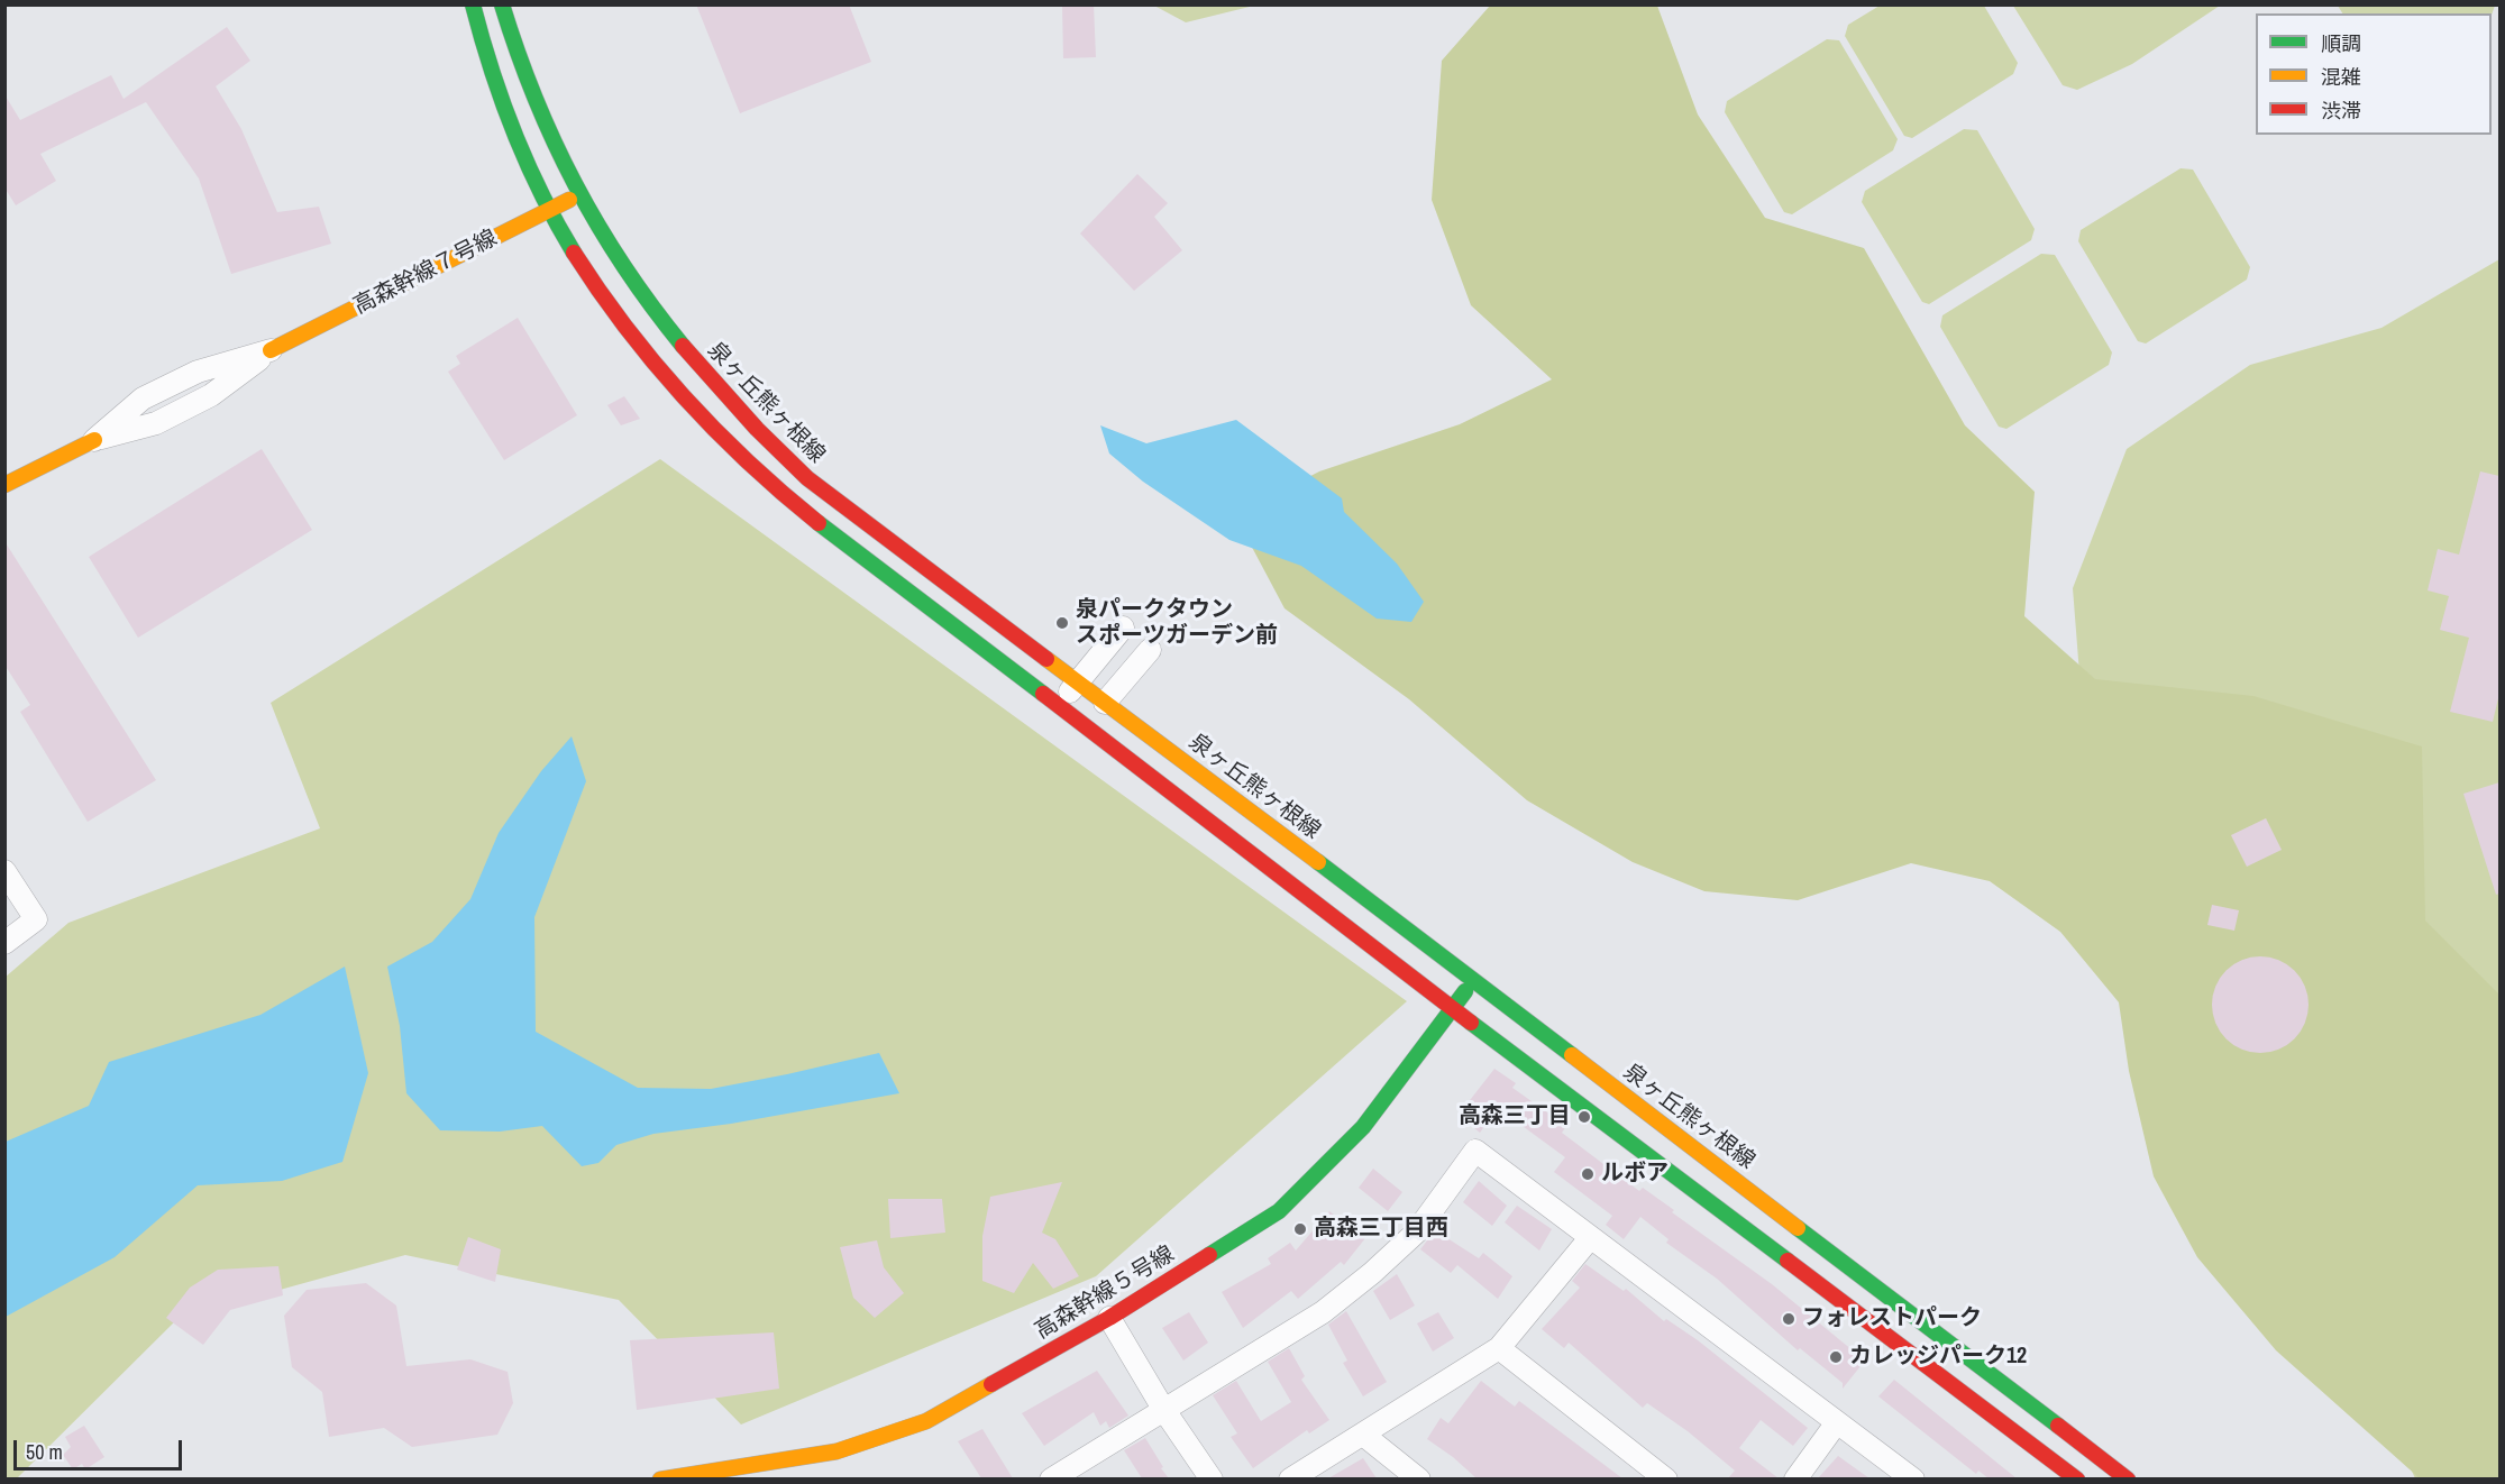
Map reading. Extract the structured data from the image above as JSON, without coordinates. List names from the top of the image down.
{
  "streets": {
    "main road": ["高森幹線７号線", "泉ヶ丘熊ヶ根線", "高森幹線５号線"]
  },
  "crossings": [
    ["高森幹線７号線", "泉ヶ丘熊ヶ根線"],
    ["泉ヶ丘熊ヶ根線", "高森幹線５号線"]
  ],
  "places": [
    "泉パークタウン スポーツガーデン前",
    "高森三丁目",
    "ルボア",
    "高森三丁目西",
    "フォレストパーク",
    "カレッジパーク12"
  ],
  "legend": ["順調", "混雑", "渋滞"],
  "scale_bar": "50 m"
}
